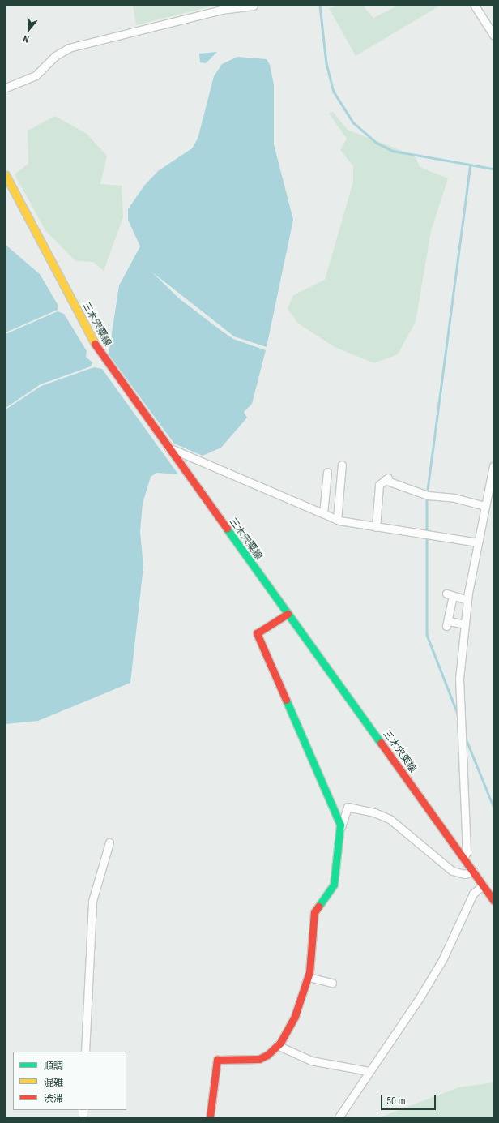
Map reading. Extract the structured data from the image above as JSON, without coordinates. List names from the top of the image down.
{
  "streets": {
    "main road": ["三木宍粟線"]
  },
  "legend": ["順調", "混雑", "渋滞"],
  "scale_bar": "50 m",
  "north": "bottom"
}
